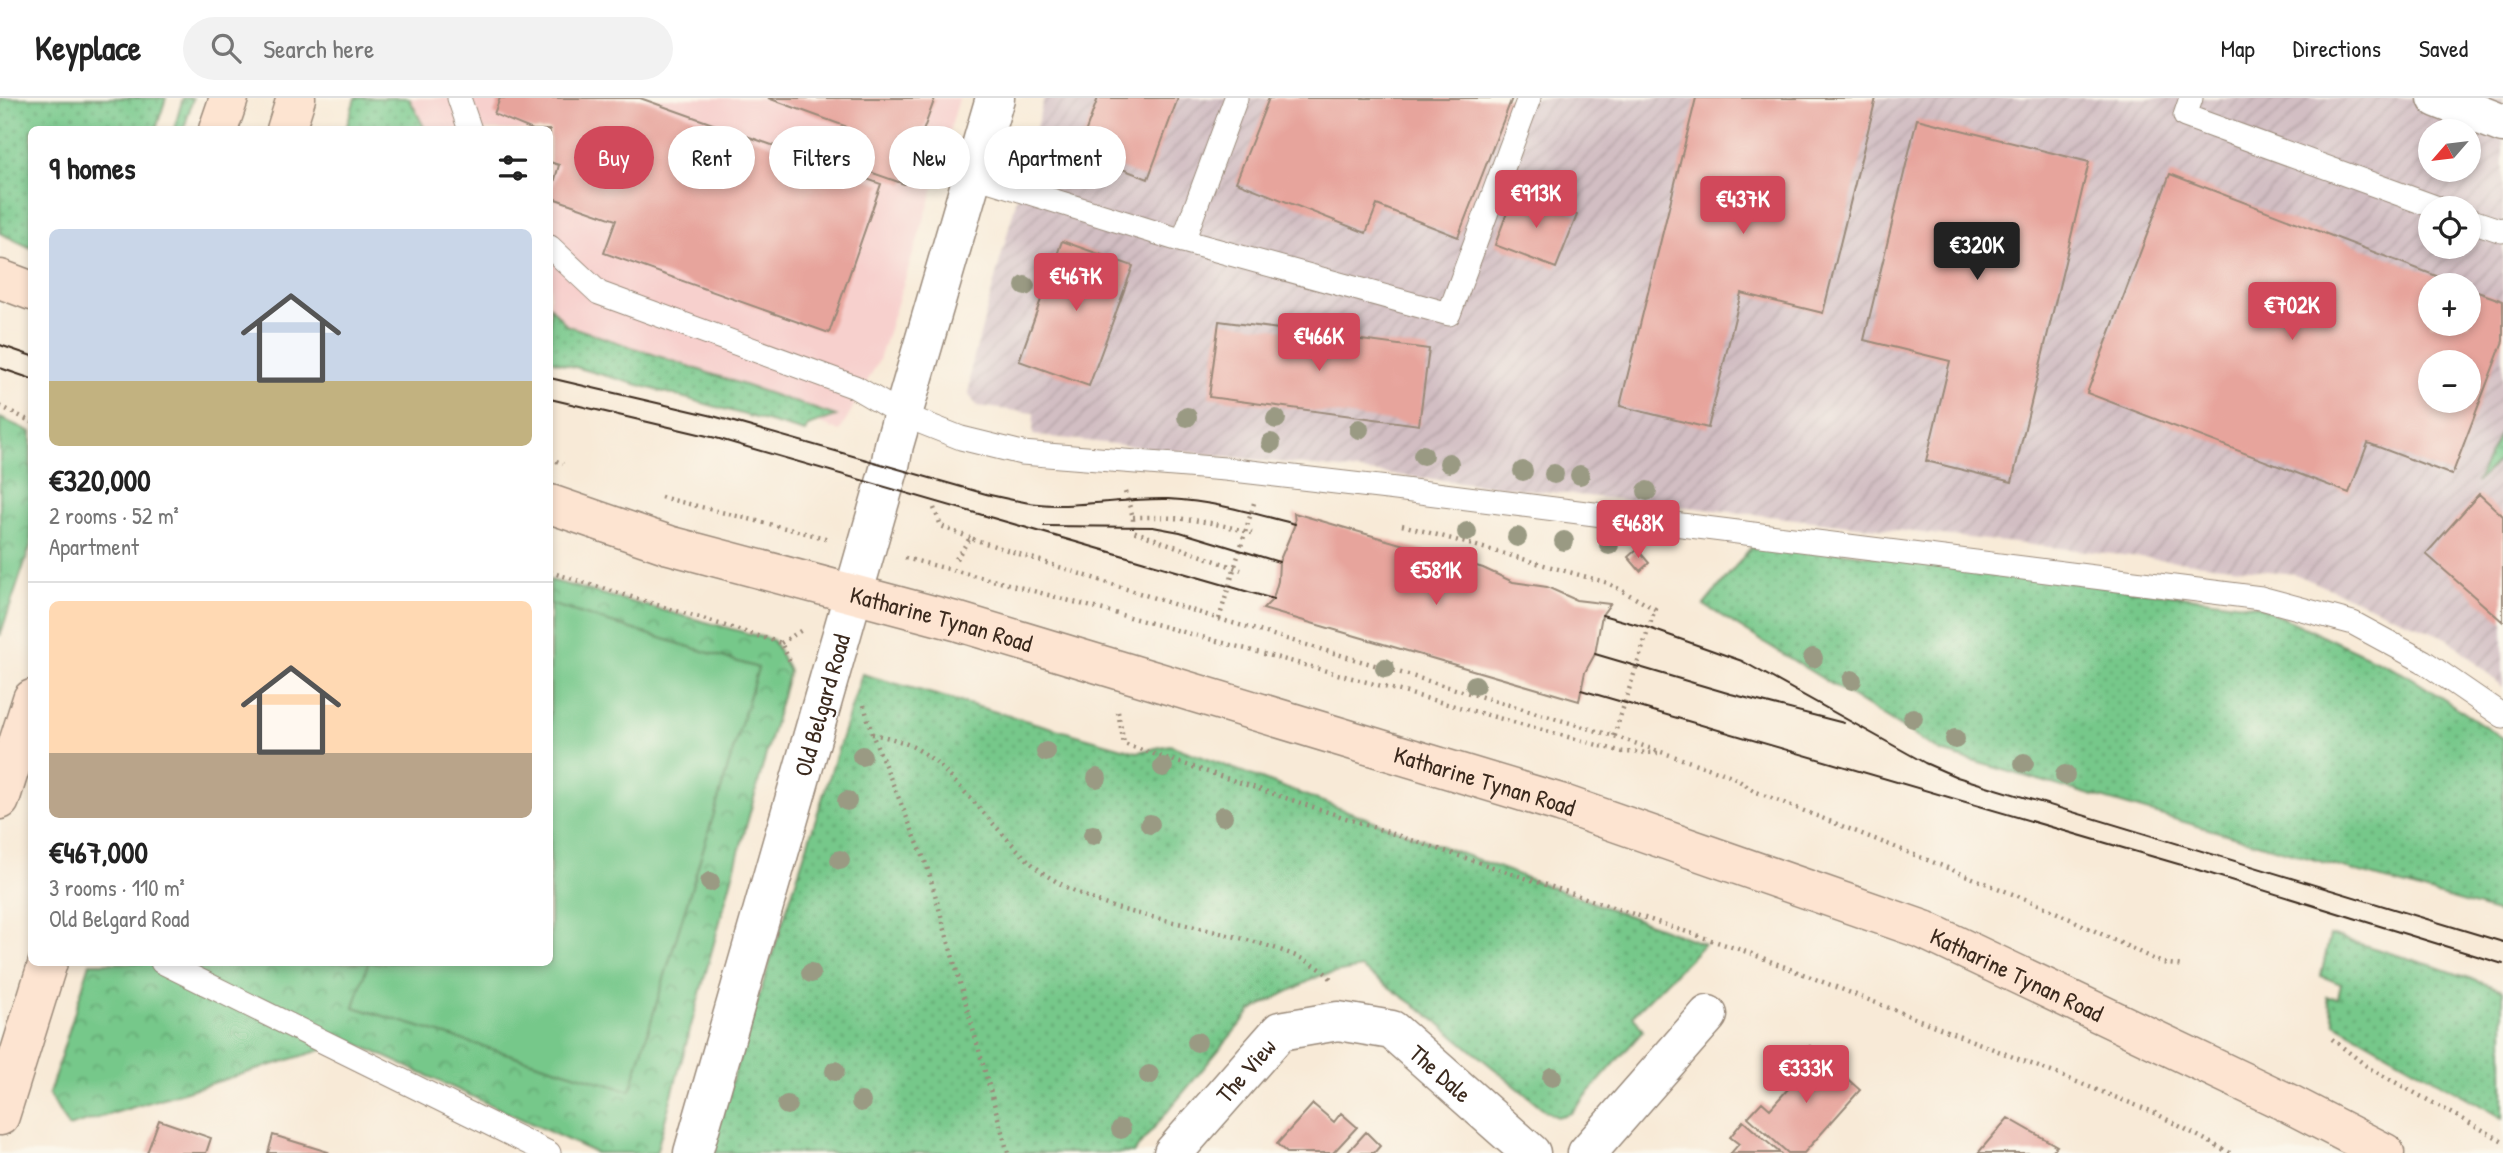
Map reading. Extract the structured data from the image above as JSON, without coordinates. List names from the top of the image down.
{
  "streets": {
    "main road": ["Katharine Tynan Road"],
    "street": ["Old Belgard Road", "The View", "The Dale"]
  },
  "crossings": [
    ["Katharine Tynan Road", "Old Belgard Road"],
    ["The View", "The Dale"]
  ],
  "north": "bottom left",
  "page": {
    "header": "Keyplace",
    "search": "Search here",
    "nav": ["Map", "Directions", "Saved"],
    "map_buttons": ["+", "−"],
    "chip": [
      "Buy",
      "Rent",
      "Filters",
      "New",
      "Apartment"
    ],
    "heading": "9 homes",
    "price": [
      "€913K",
      "€437K",
      "€320K",
      "€467K",
      "€702K",
      "€466K",
      "€468K",
      "€581K",
      "€333K"
    ],
    "list": [
      {
        "name": "€320,000",
        "note": "2 rooms · 52 m² · Apartment"
      },
      {
        "name": "€467,000",
        "note": "3 rooms · 110 m² · Old Belgard Road"
      }
    ]
  }
}
